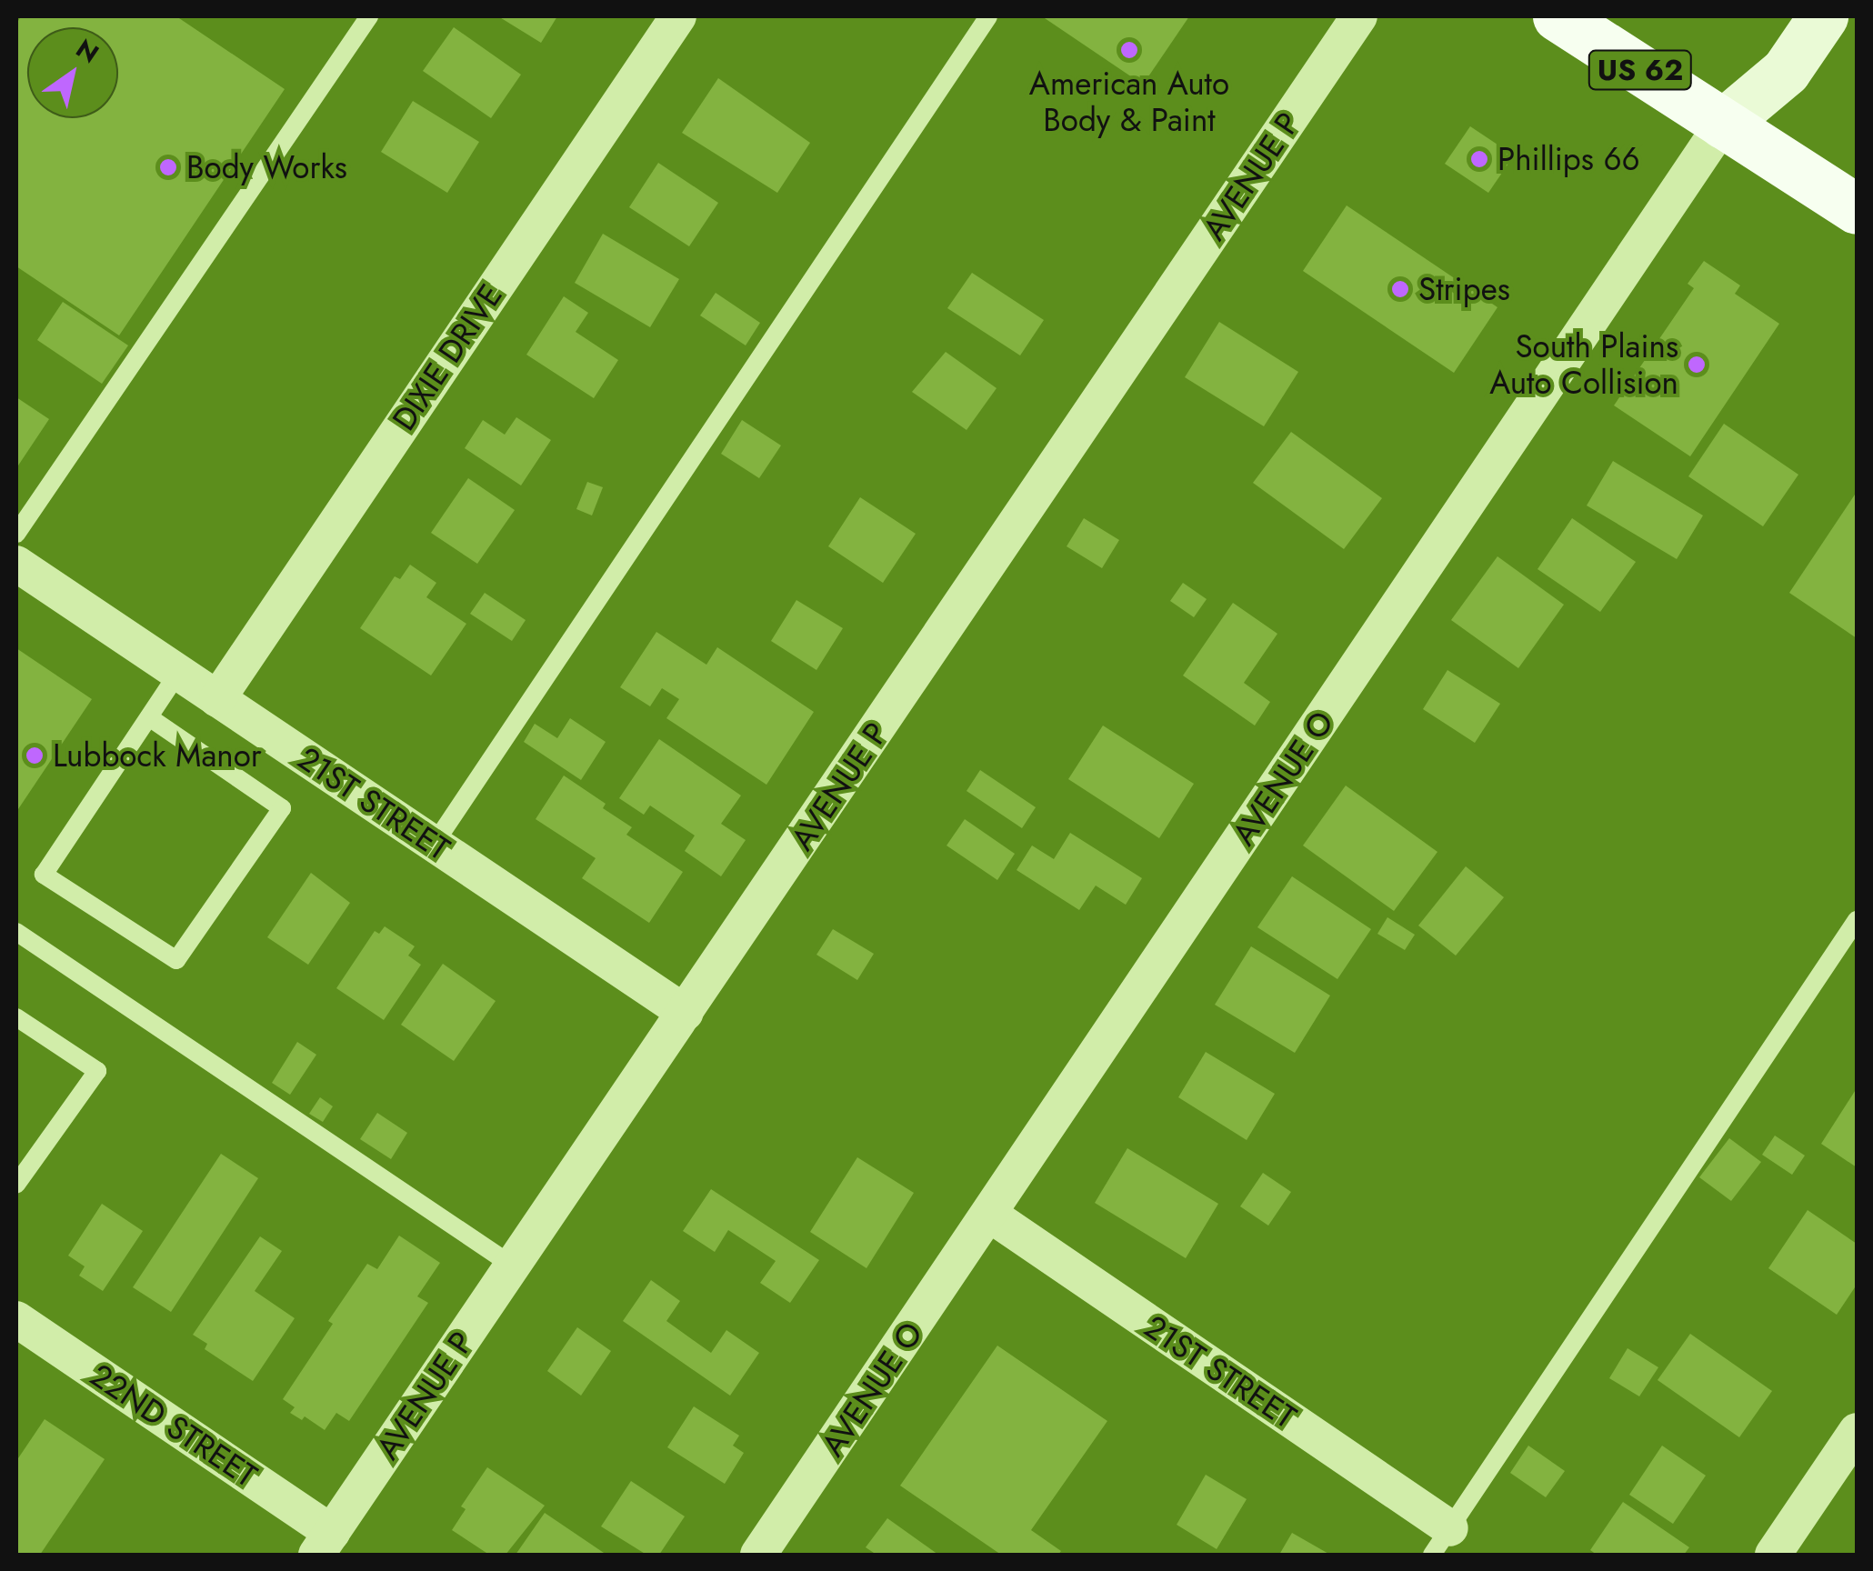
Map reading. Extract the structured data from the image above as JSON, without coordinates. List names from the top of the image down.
{
  "streets": {
    "main road": ["US 62"],
    "street": [
      "AVENUE P",
      "DIXIE DRIVE",
      "AVENUE O",
      "21ST STREET",
      "22ND STREET"
    ]
  },
  "crossings": [
    ["US 62", "AVENUE O"],
    ["AVENUE P", "21ST STREET"],
    ["AVENUE P", "22ND STREET"],
    ["DIXIE DRIVE", "21ST STREET"],
    ["AVENUE O", "21ST STREET"]
  ],
  "places": [
    "American Auto Body & Paint",
    "Phillips 66",
    "Body Works",
    "Stripes",
    "South Plains Auto Collision",
    "Lubbock Manor"
  ],
  "north": "top right"
}
